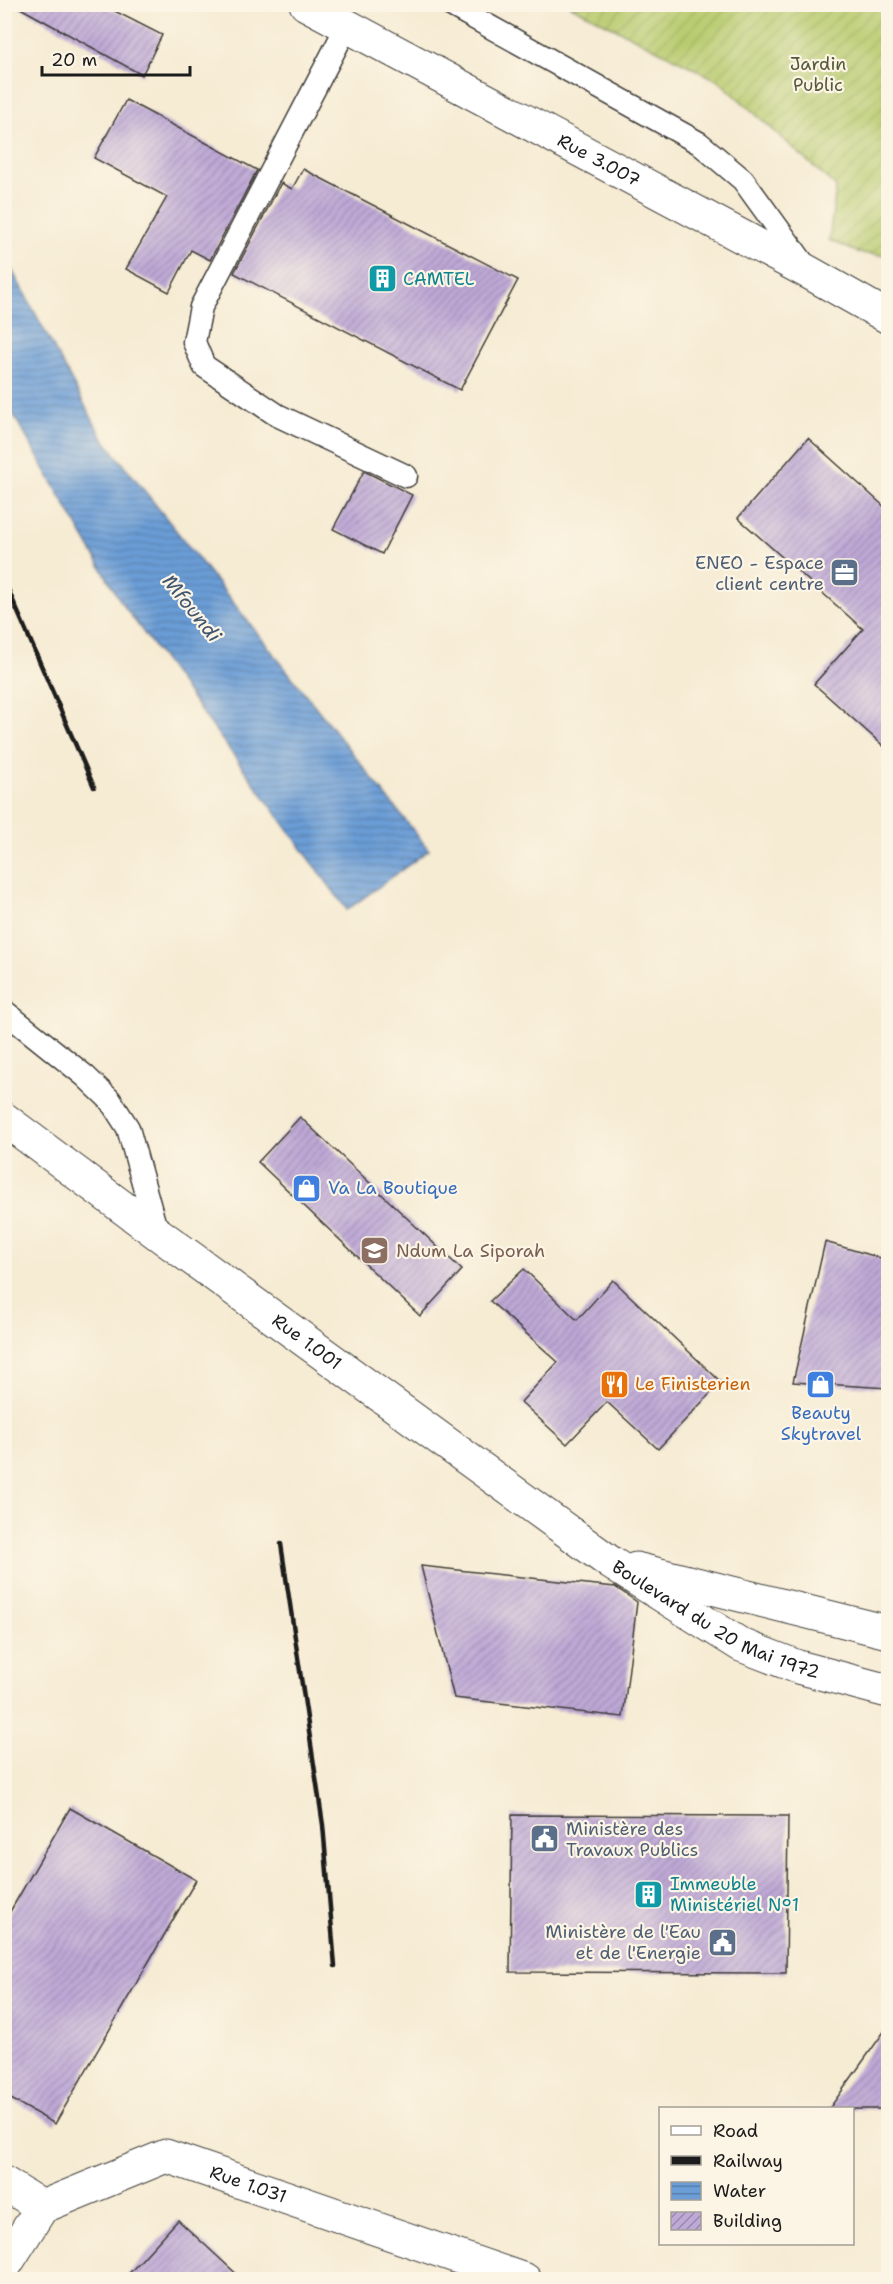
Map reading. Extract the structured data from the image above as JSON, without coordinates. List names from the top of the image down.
{
  "streets": {
    "main road": [
      "Rue 3.007",
      "Rue 1.001",
      "Boulevard du 20 Mai 1972",
      "Rue 1.031"
    ]
  },
  "crossings": [
    ["Rue 1.001", "Boulevard du 20 Mai 1972"]
  ],
  "water": ["Mfoundi"],
  "parks": ["Jardin Public"],
  "places": {
    "building": ["CAMTEL", "Immeuble Ministériel N°1"],
    "office": ["ENEO - Espace client centre"],
    "shop": ["Va La Boutique", "Beauty Skytravel"],
    "school or university": ["Ndum La Siporah"],
    "restaurant": ["Le Finisterien"],
    "public building": ["Ministère des Travaux Publics", "Ministère de l'Eau et de l'Energie"]
  },
  "legend": [
    "Road",
    "Railway",
    "Water",
    "Building"
  ],
  "scale_bar": "20 m"
}
